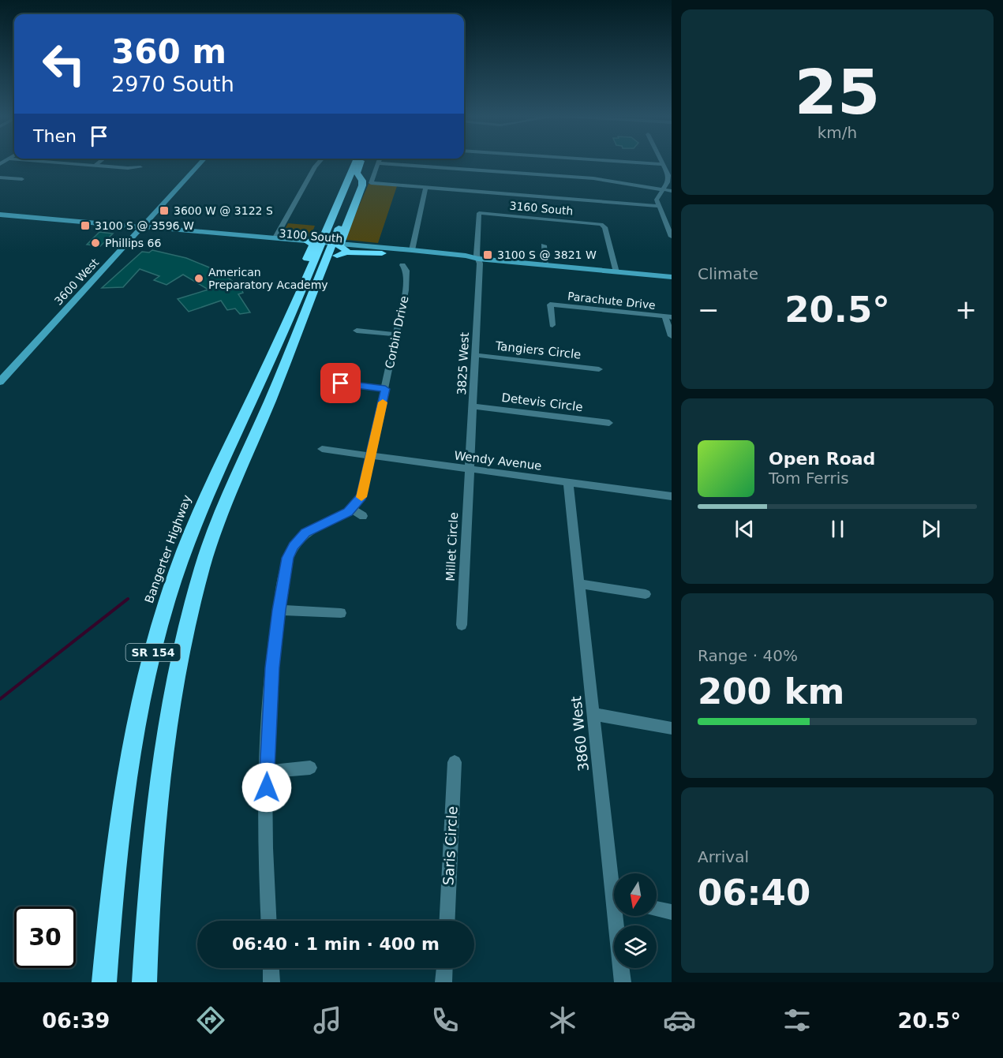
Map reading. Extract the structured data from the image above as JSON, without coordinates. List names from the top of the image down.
{
  "streets": {
    "highway": ["Bangerter Highway", "SR 154"],
    "main road": ["3100 South", "3600 West"],
    "street": [
      "3160 South",
      "Parachute Drive",
      "Corbin Drive",
      "Tangiers Circle",
      "3825 West",
      "Detevis Circle",
      "Wendy Avenue",
      "Millet Circle",
      "3860 West",
      "Saris Circle"
    ]
  },
  "crossings": [
    ["3160 South", "3100 South"],
    ["3160 South", "3825 West"],
    ["3100 South", "3600 West"],
    ["3100 South", "3825 West"],
    ["3100 South", "SR 154"],
    ["Corbin Drive", "Wendy Avenue"],
    ["Tangiers Circle", "3825 West"],
    ["3825 West", "Detevis Circle"],
    ["3825 West", "Wendy Avenue"],
    ["3825 West", "Millet Circle"],
    ["Wendy Avenue", "Millet Circle"],
    ["Wendy Avenue", "3860 West"]
  ],
  "places": {
    "transit": ["3600 W @ 3122 S", "3100 S @ 3596 W", "3100 S @ 3821 W"],
    "other": ["Phillips 66", "American Preparatory Academy"]
  },
  "north": "bottom",
  "page": {
    "tile": [
      ["25", "km/h"],
      "Climate",
      ["Range · 40%", "200 km"],
      ["Arrival", "06:40"]
    ],
    "turn": ["360 m", "2970 South"],
    "then": "Then",
    "heat": ["−", "20.5°", "+"],
    "song": ["Open Road", "Tom Ferris"],
    "limit": "30",
    "trip": "06:40 · 1 min · 400 m",
    "tabs": ["06:39", "20.5°"]
  }
}
